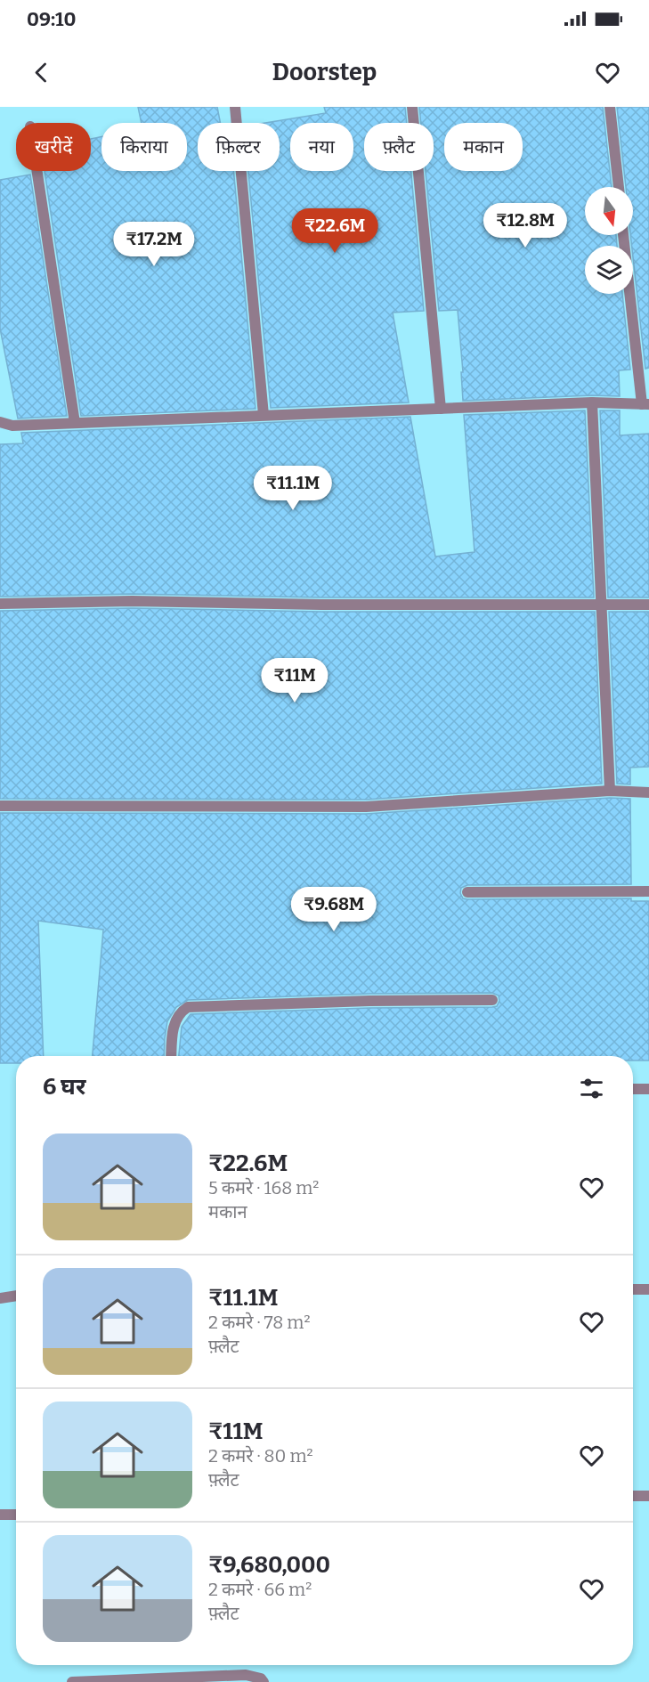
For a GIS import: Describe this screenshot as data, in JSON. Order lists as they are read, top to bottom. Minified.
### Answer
{"north":"bottom","page":{"status":"09:10","header":"Doorstep","chip":["खरीदें","किराया","फ़िल्टर","नया","फ़्लैट","मकान"],"price":["₹12.8M","₹22.6M","₹17.2M","₹11.1M","₹11M","₹9.68M"],"heading":"6 घर","list":[{"name":"₹22.6M","note":"5 कमरे · 168 m² · मकान"},{"name":"₹11.1M","note":"2 कमरे · 78 m² · फ़्लैट"},{"name":"₹11M","note":"2 कमरे · 80 m² · फ़्लैट"},{"name":"₹9,680,000","note":"2 कमरे · 66 m² · फ़्लैट"}]}}
